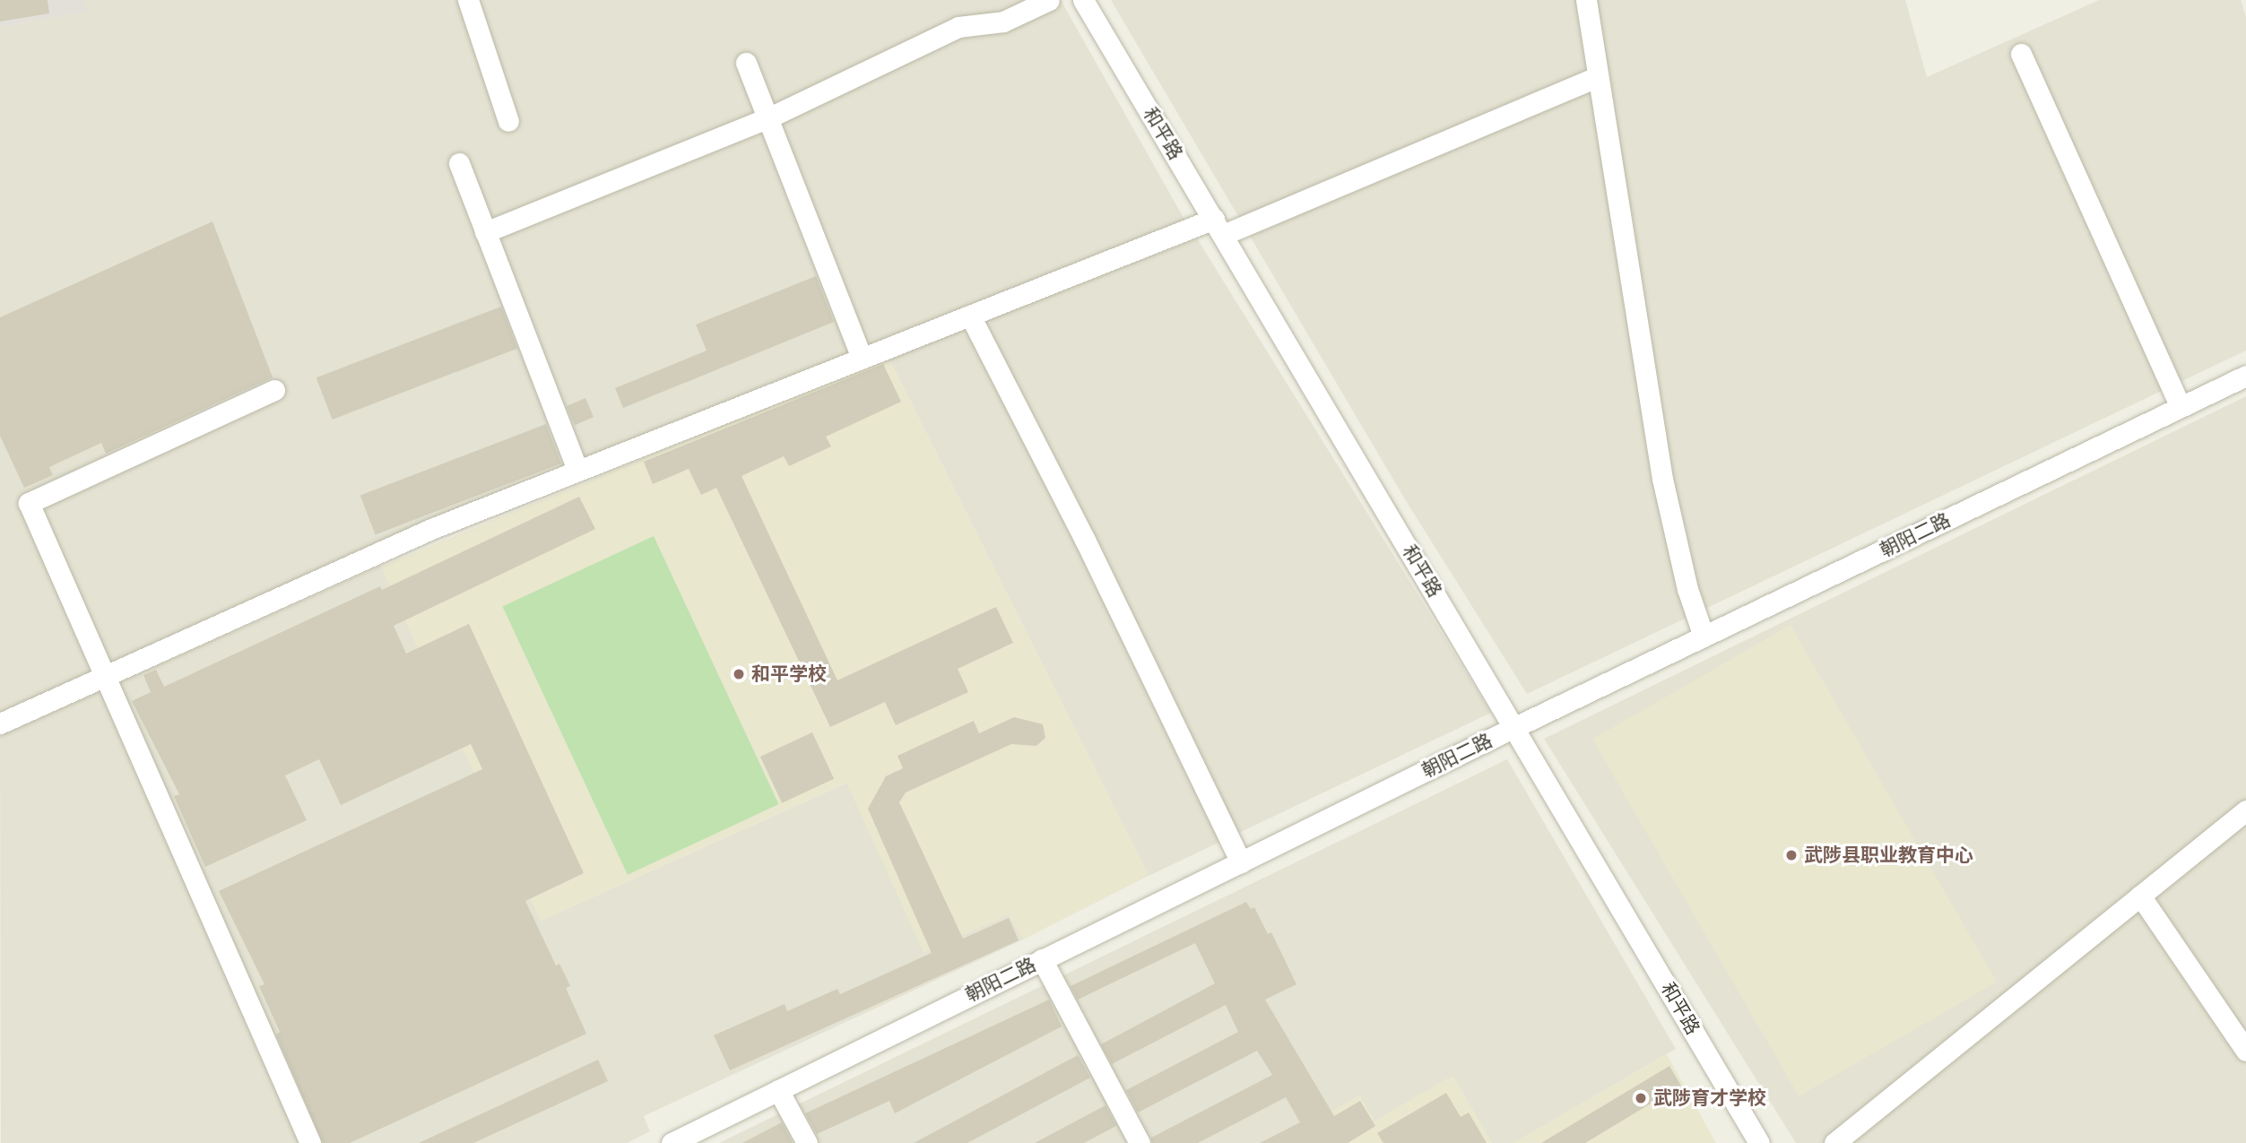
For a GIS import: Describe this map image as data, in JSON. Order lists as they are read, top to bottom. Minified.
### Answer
{"streets":{"street":["和平路","朝阳二路"]},"crossings":[["和平路","朝阳二路"]],"places":["和平学校","武陟县职业教育中心","武陟育才学校"]}
